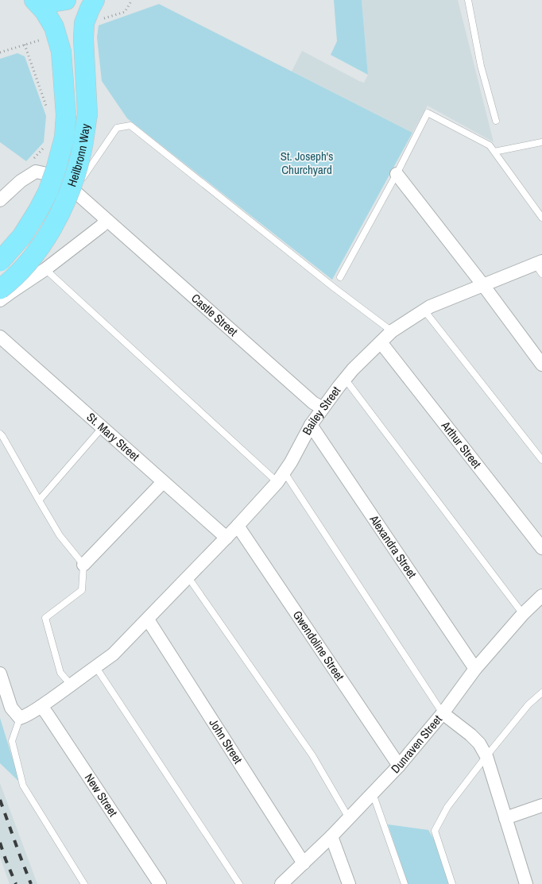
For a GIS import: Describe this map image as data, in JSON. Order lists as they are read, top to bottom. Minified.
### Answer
{"streets":{"main road":["Heilbronn Way"],"street":["Castle Street","Bailey Street","St. Mary Street","Arthur Street","Alexandra Street","Gwendoline Street","John Street","Dunraven Street","New Street"]},"crossings":[["Castle Street","Bailey Street"],["Bailey Street","St. Mary Street"],["Bailey Street","Arthur Street"],["Bailey Street","Alexandra Street"],["Bailey Street","Gwendoline Street"],["Bailey Street","John Street"],["Bailey Street","New Street"],["Alexandra Street","Dunraven Street"],["Gwendoline Street","Dunraven Street"],["John Street","Dunraven Street"]],"parks":["St. Joseph's Churchyard"]}
